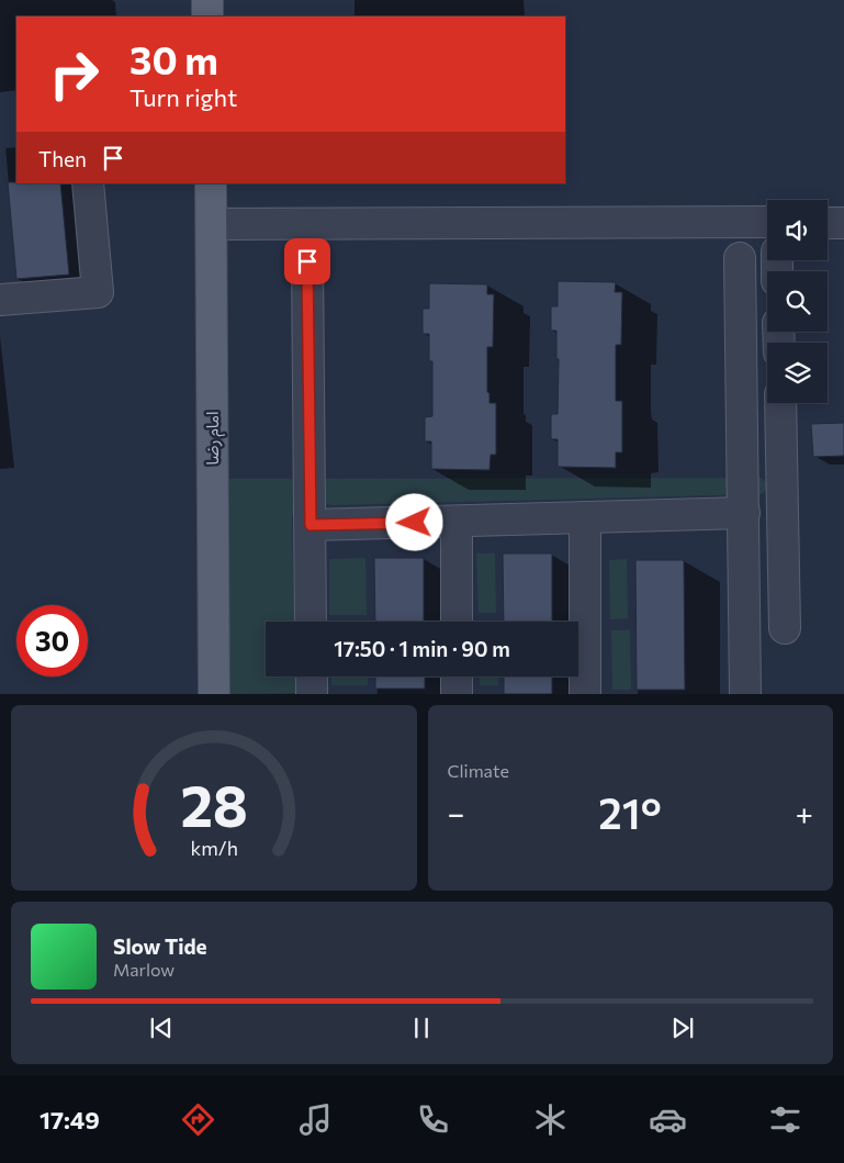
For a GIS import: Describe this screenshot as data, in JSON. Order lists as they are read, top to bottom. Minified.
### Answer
{"streets":{"main road":["امام رضا"]},"page":{"turn":["30 m","Turn right"],"then":"Then","limit":"30","trip":"17:50 · 1 min · 90 m","tile":"Climate","heat":["−","21°","+"],"song":["Slow Tide","Marlow"],"tabs":"17:49","gauge":["28","km/h"]}}
